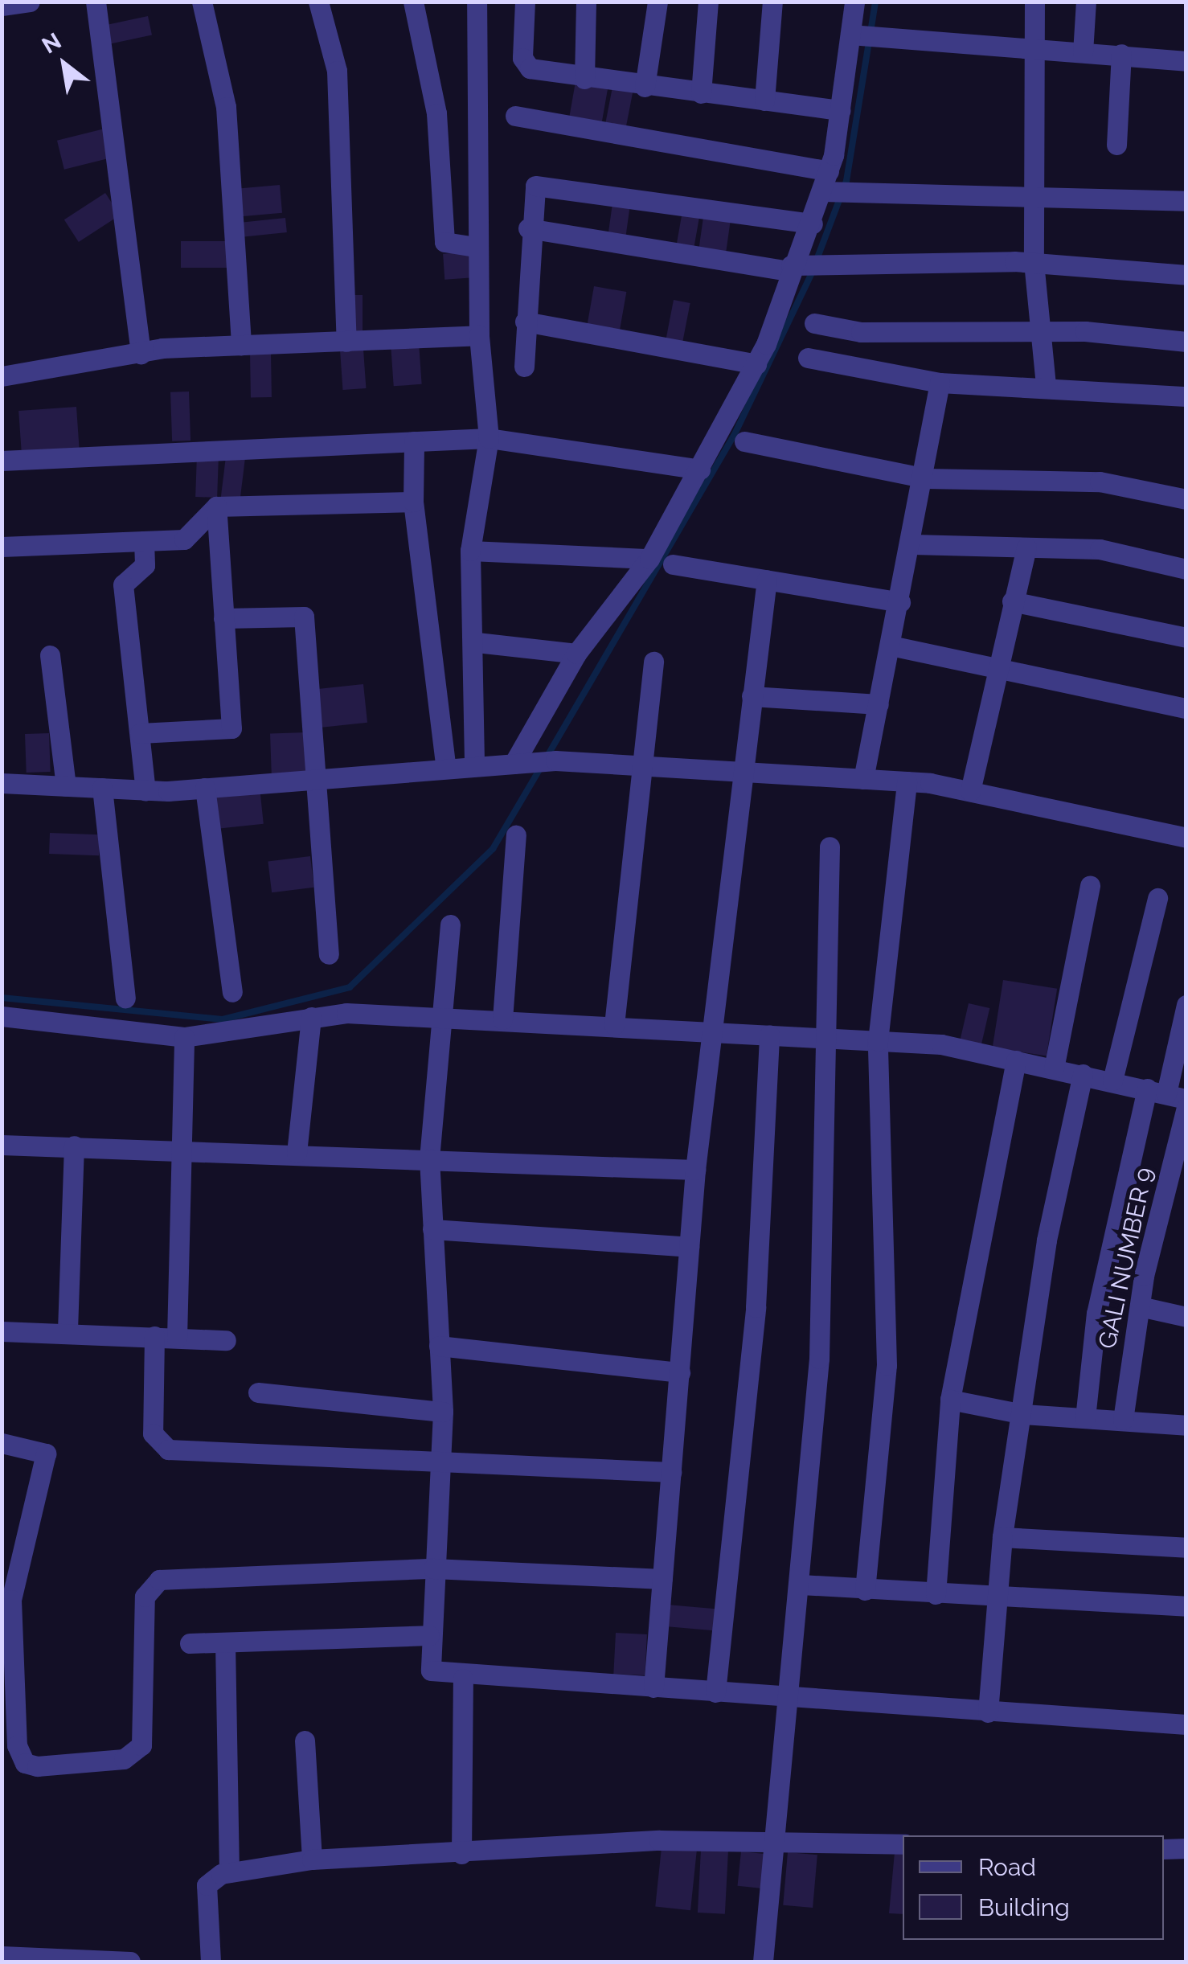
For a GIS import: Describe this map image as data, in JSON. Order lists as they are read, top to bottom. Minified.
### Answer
{"streets":{"street":["GALI NUMBER 9"]},"legend":["Road","Building"],"north":"top left"}
